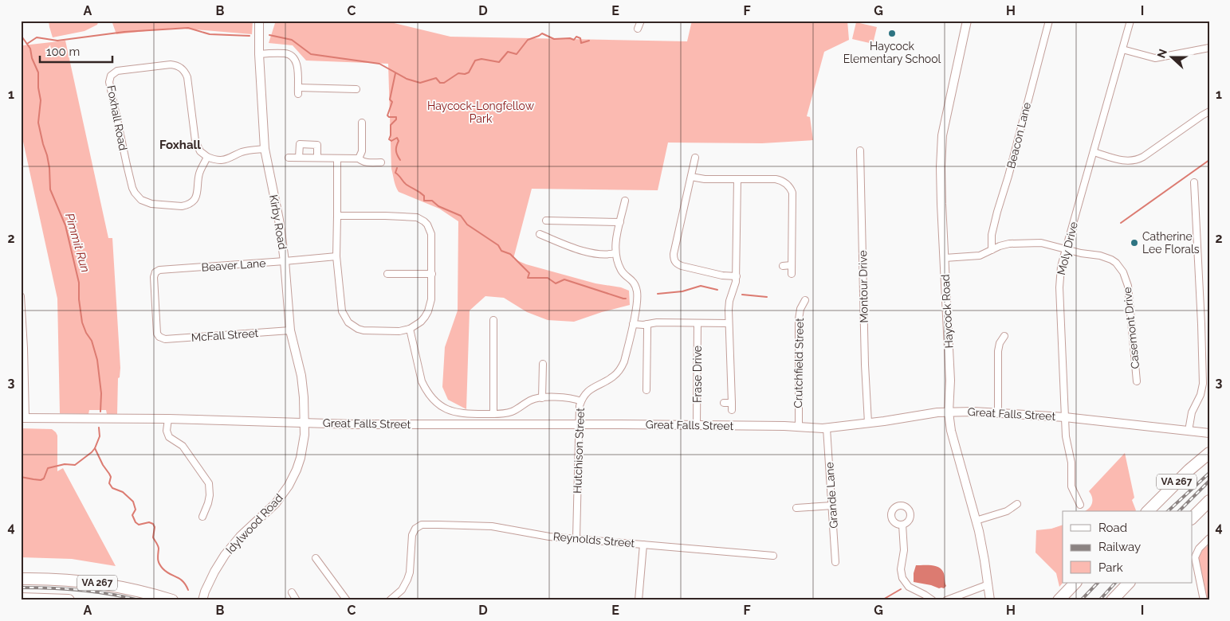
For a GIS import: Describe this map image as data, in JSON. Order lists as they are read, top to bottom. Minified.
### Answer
{"streets":{"highway":["VA 267"],"main road":["Kirby Road","Haycock Road","Great Falls Street","Idylwood Road"],"street":["Foxhall Road","Beacon Lane","Moly Drive","Beaver Lane","Montour Drive","Casemont Drive","McFall Street","Crutchfield Street","Frase Drive","Hutchison Street","Grande Lane","Reynolds Street"]},"crossings":[["Beacon Lane","Casemont Drive"],["Kirby Road","Beaver Lane"],["Kirby Road","McFall Street"],["Kirby Road","Great Falls Street"],["Kirby Road","Idylwood Road"],["Moly Drive","Casemont Drive"],["Moly Drive","Great Falls Street"],["Beaver Lane","McFall Street"],["Montour Drive","Great Falls Street"],["Haycock Road","Casemont Drive"],["Haycock Road","Great Falls Street"],["Crutchfield Street","Great Falls Street"],["Frase Drive","Great Falls Street"],["Great Falls Street","Hutchison Street"],["Great Falls Street","Grande Lane"],["Great Falls Street","Idylwood Road"],["Hutchison Street","Reynolds Street"]],"districts":["Foxhall"],"water":["Pimmit Run"],"parks":["Haycock-Longfellow Park"],"places":["Haycock Elementary School","Catherine Lee Florals"],"legend":["Road","Railway","Park"],"scale_bar":"100 m","north":"left","grid":{"columns":["A","B","C","D","E","F","G","H","I"],"rows":["1","2","3","4"]}}
